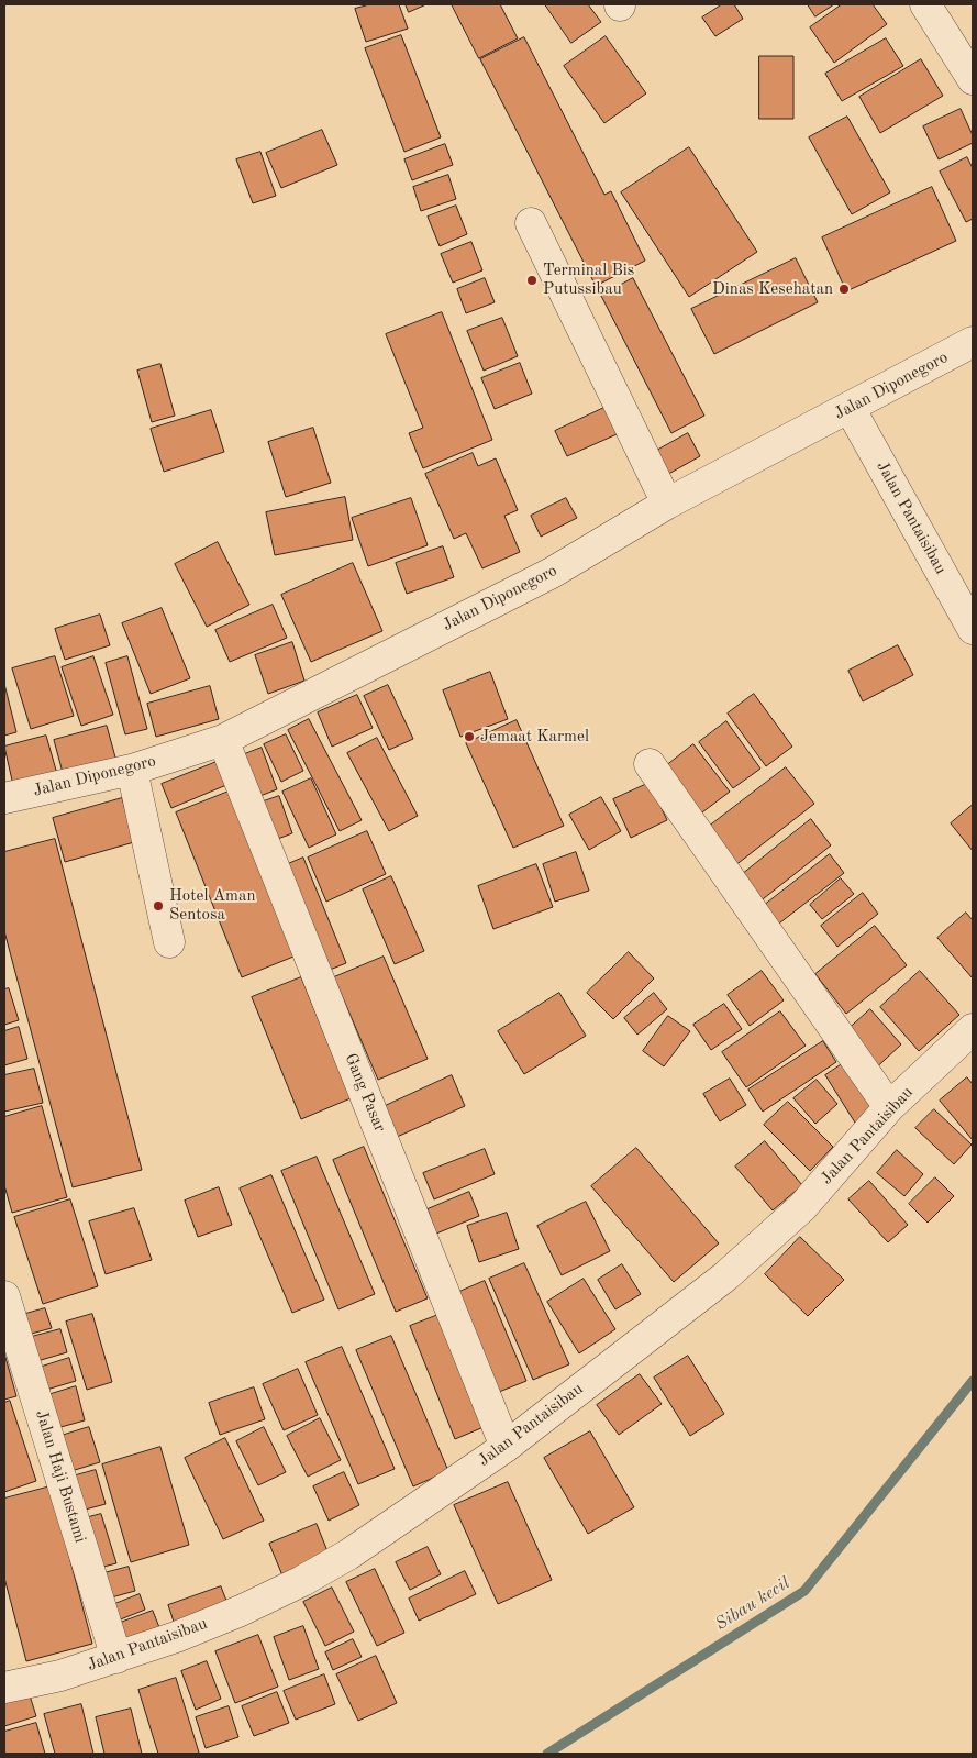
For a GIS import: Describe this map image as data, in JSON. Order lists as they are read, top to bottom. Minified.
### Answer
{"streets":{"street":["Jalan Diponegoro","Jalan Pantaisibau","Gang Pasar","Jalan Haji Bustami"]},"crossings":[["Jalan Diponegoro","Jalan Pantaisibau"],["Jalan Diponegoro","Gang Pasar"],["Jalan Pantaisibau","Gang Pasar"],["Jalan Pantaisibau","Jalan Haji Bustami"]],"water":["Sibau kecil"],"places":["Terminal Bis Putussibau","Dinas Kesehatan","Jemaat Karmel","Hotel Aman Sentosa"]}
